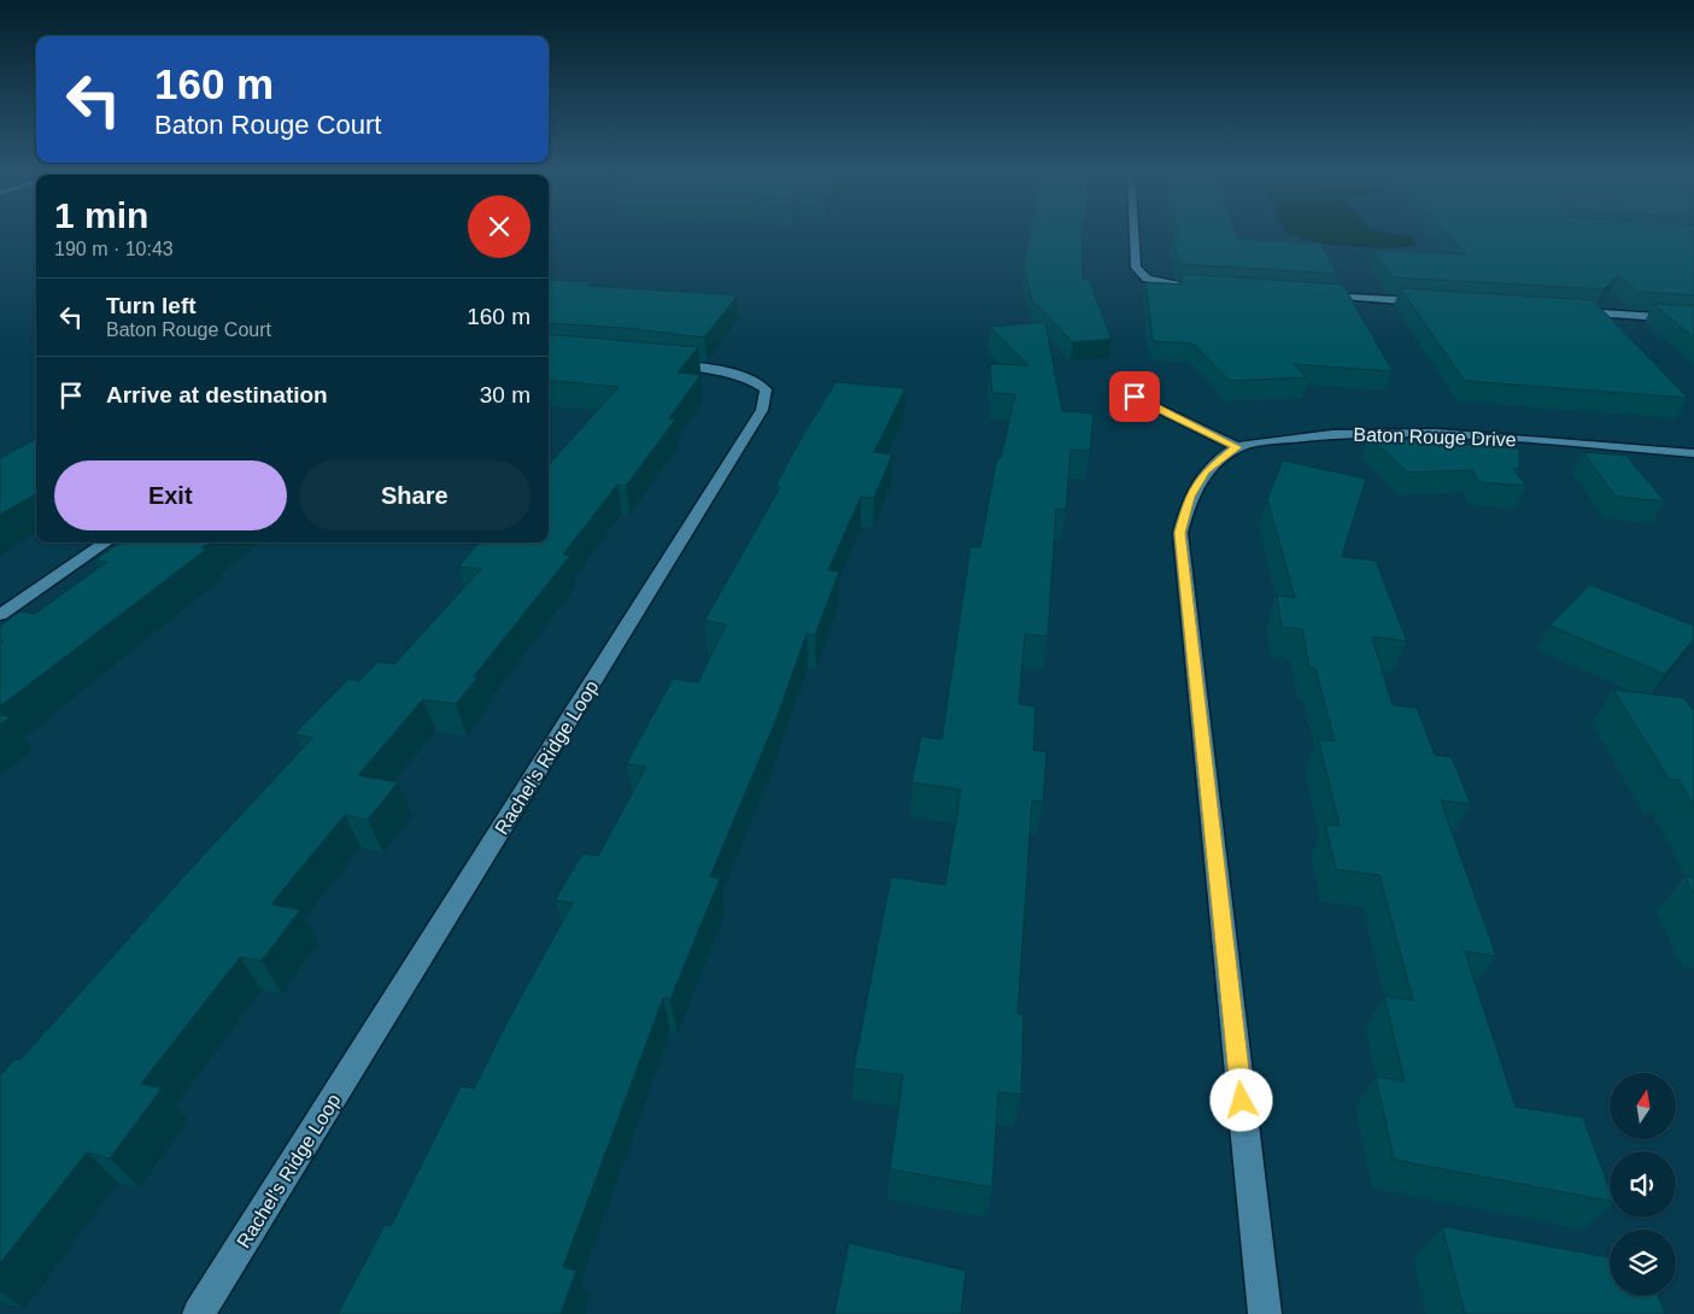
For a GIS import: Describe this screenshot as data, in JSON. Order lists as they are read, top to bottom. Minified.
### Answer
{"streets":{"street":["Baton Rouge Drive","Rachel's Ridge Loop"]},"north":"top","page":{"turn":["160 m","Baton Rouge Court"],"heading":["1 min","190 m · 10:43"],"list":[{"name":"Turn left","note":"Baton Rouge Court","value":"160 m"},{"name":"Arrive at destination","value":"30 m"}],"buttons":["Exit","Share"]}}
